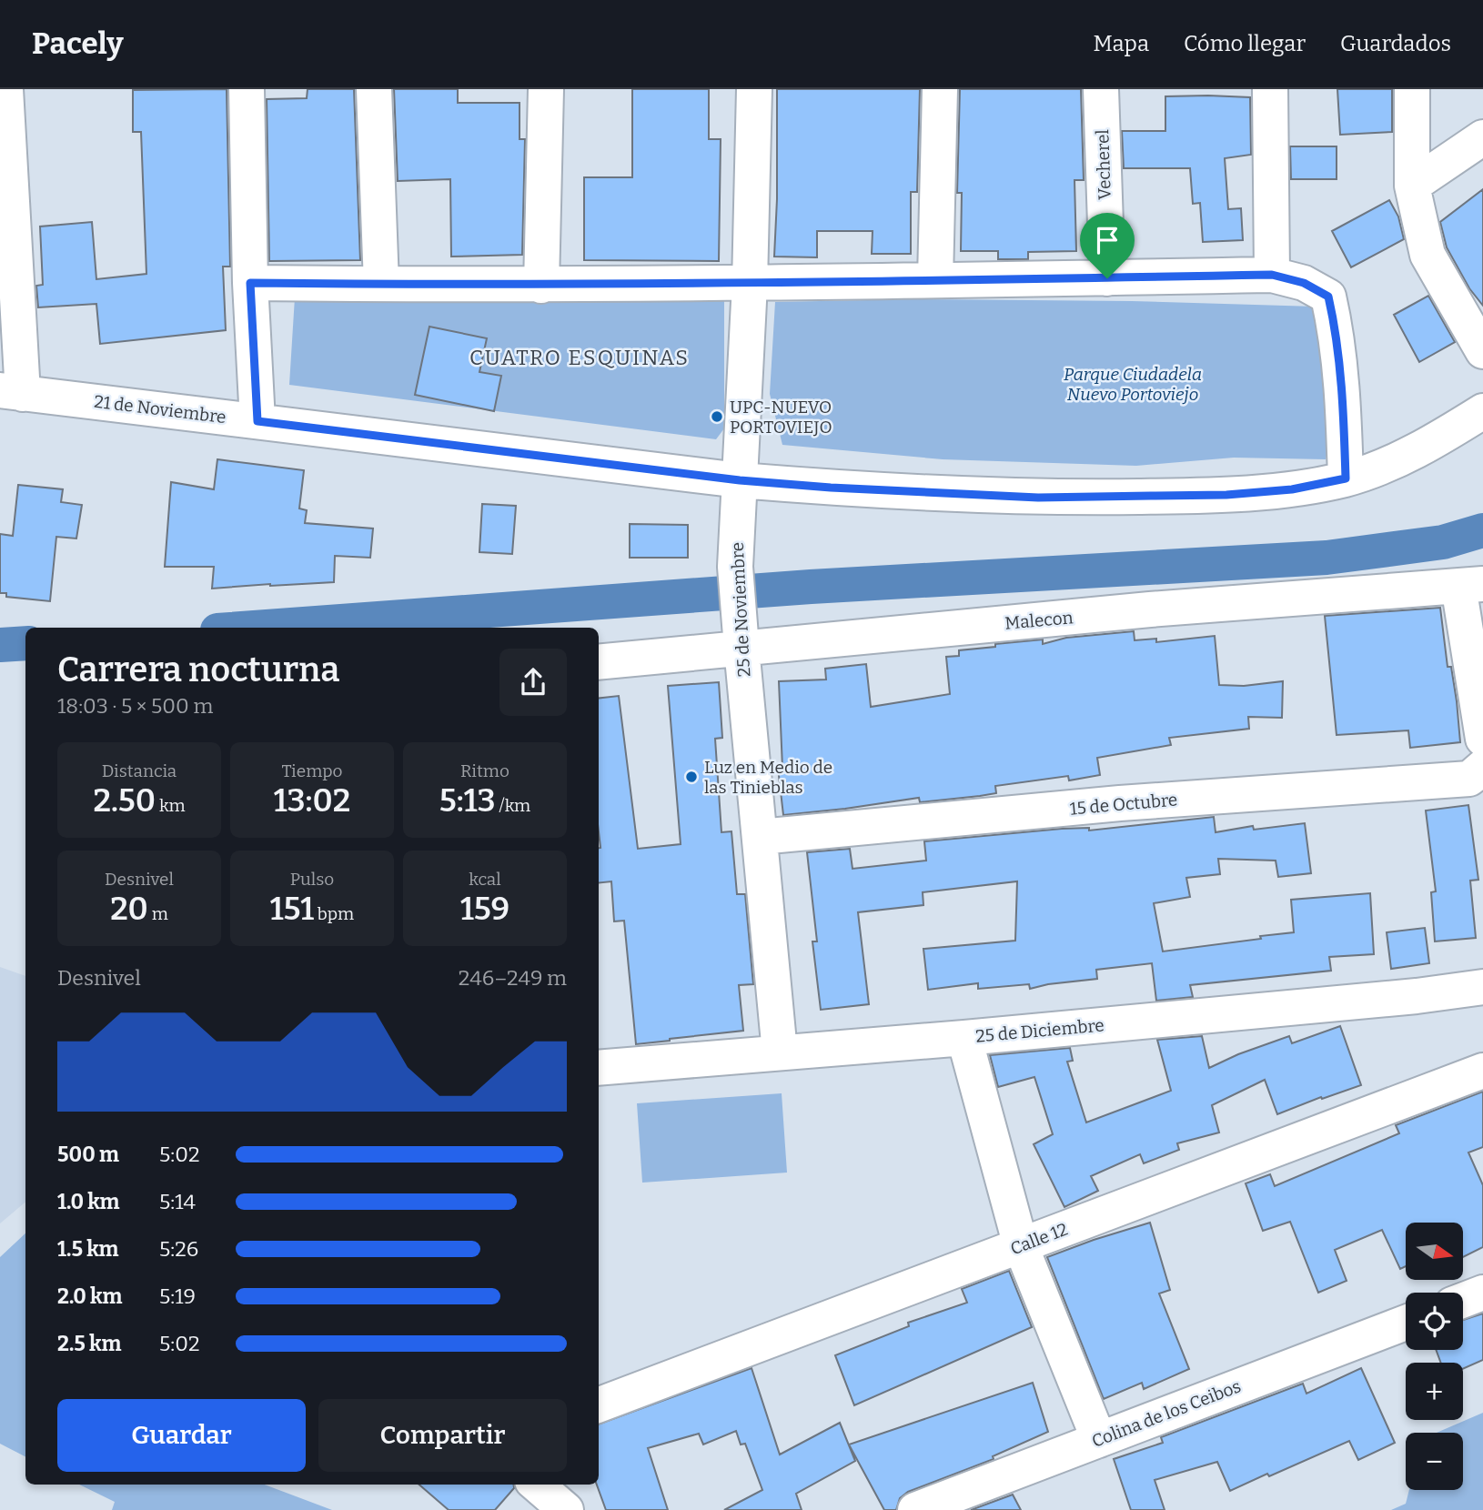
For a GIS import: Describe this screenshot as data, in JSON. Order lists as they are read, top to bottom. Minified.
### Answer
{"streets":{"street":["Vecherel","21 de Noviembre","25 de Noviembre","Malecon","15 de Octubre","25 de Diciembre","Calle 12","Colina de los Ceibos"]},"crossings":[["21 de Noviembre","25 de Noviembre"],["25 de Noviembre","Malecon"],["25 de Noviembre","15 de Octubre"],["25 de Noviembre","25 de Diciembre"]],"districts":["CUATRO ESQUINAS"],"parks":["Parque Ciudadela Nuevo Portoviejo"],"places":["UPC-NUEVO PORTOVIEJO","Luz en Medio de las Tinieblas"],"north":"right","page":{"header":"Pacely","nav":["Mapa","Cómo llegar","Guardados"],"heading":["Carrera nocturna","18:03 · 5 × 500 m"],"stats":[["Distancia","2.50 km"],["Tiempo","13:02"],["Ritmo","5:13 /km"],["Desnivel","20 m"],["Pulso","151 bpm"],["kcal","159"]],"chart":["Desnivel","246–249 m"],"list":[{"name":"500 m","note":"5:02"},{"name":"1.0 km","note":"5:14"},{"name":"1.5 km","note":"5:26"},{"name":"2.0 km","note":"5:19"},{"name":"2.5 km","note":"5:02"}],"map_buttons":["+","−"],"buttons":["Guardar","Compartir"]}}
